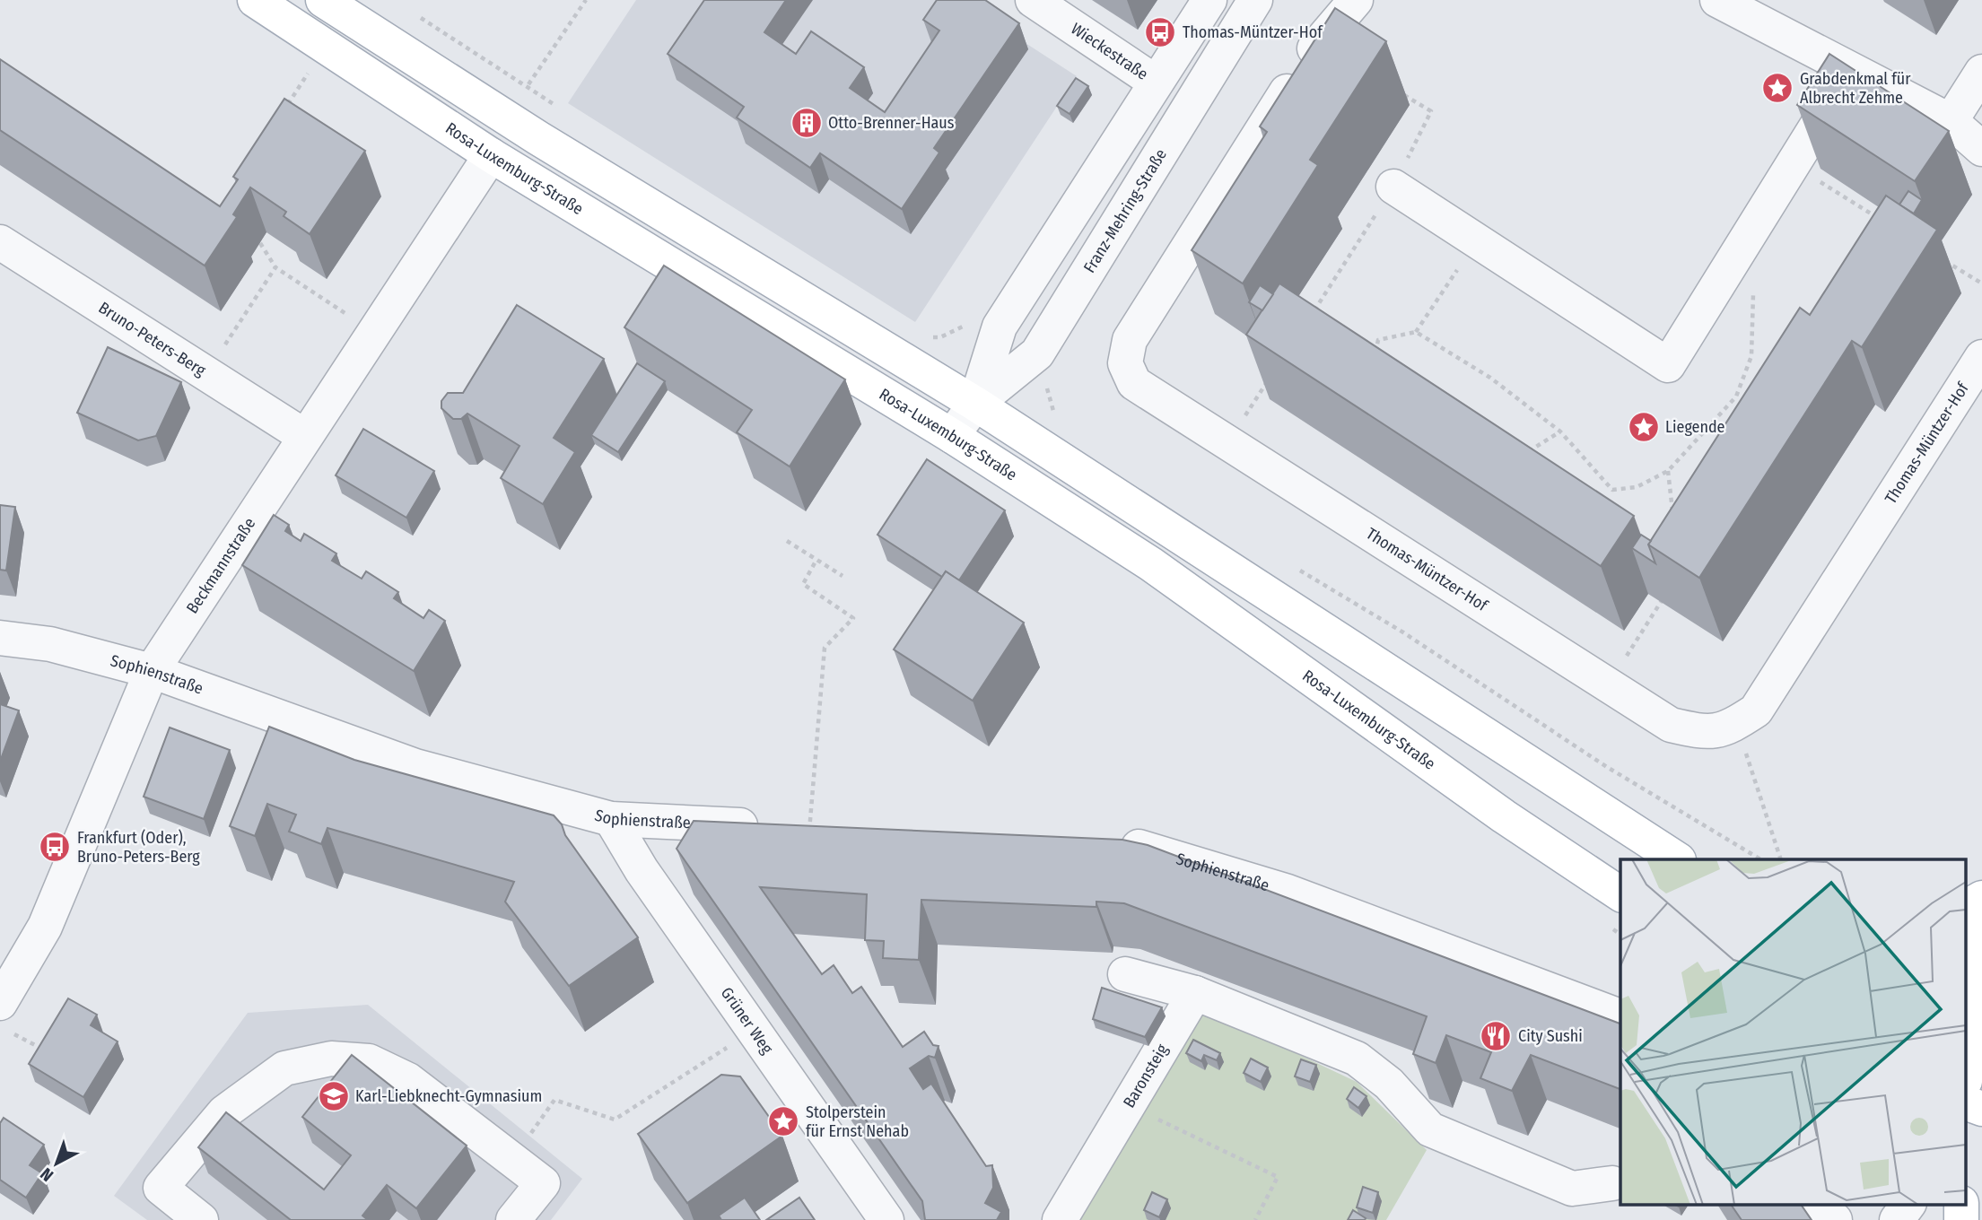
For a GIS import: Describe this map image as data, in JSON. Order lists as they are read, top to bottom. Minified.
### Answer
{"streets":{"main road":["Rosa-Luxemburg-Straße"],"street":["Wieckestraße","Franz-Mehring-Straße","Bruno-Peters-Berg","Thomas-Müntzer-Hof","Beckmannstraße","Sophienstraße","Grüner Weg","Baronsteig"]},"crossings":[["Wieckestraße","Franz-Mehring-Straße"],["Rosa-Luxemburg-Straße","Franz-Mehring-Straße"],["Rosa-Luxemburg-Straße","Beckmannstraße"],["Bruno-Peters-Berg","Beckmannstraße"],["Beckmannstraße","Sophienstraße"],["Sophienstraße","Grüner Weg"]],"places":{"bus stop":["Thomas-Müntzer-Hof","Frankfurt (Oder), Bruno-Peters-Berg"],"place":["Grabdenkmal für Albrecht Zehme","Liegende","Stolperstein für Ernst Nehab"],"building":["Otto-Brenner-Haus"],"restaurant":["City Sushi"],"school or university":["Karl-Liebknecht-Gymnasium"]},"north":"bottom left"}
